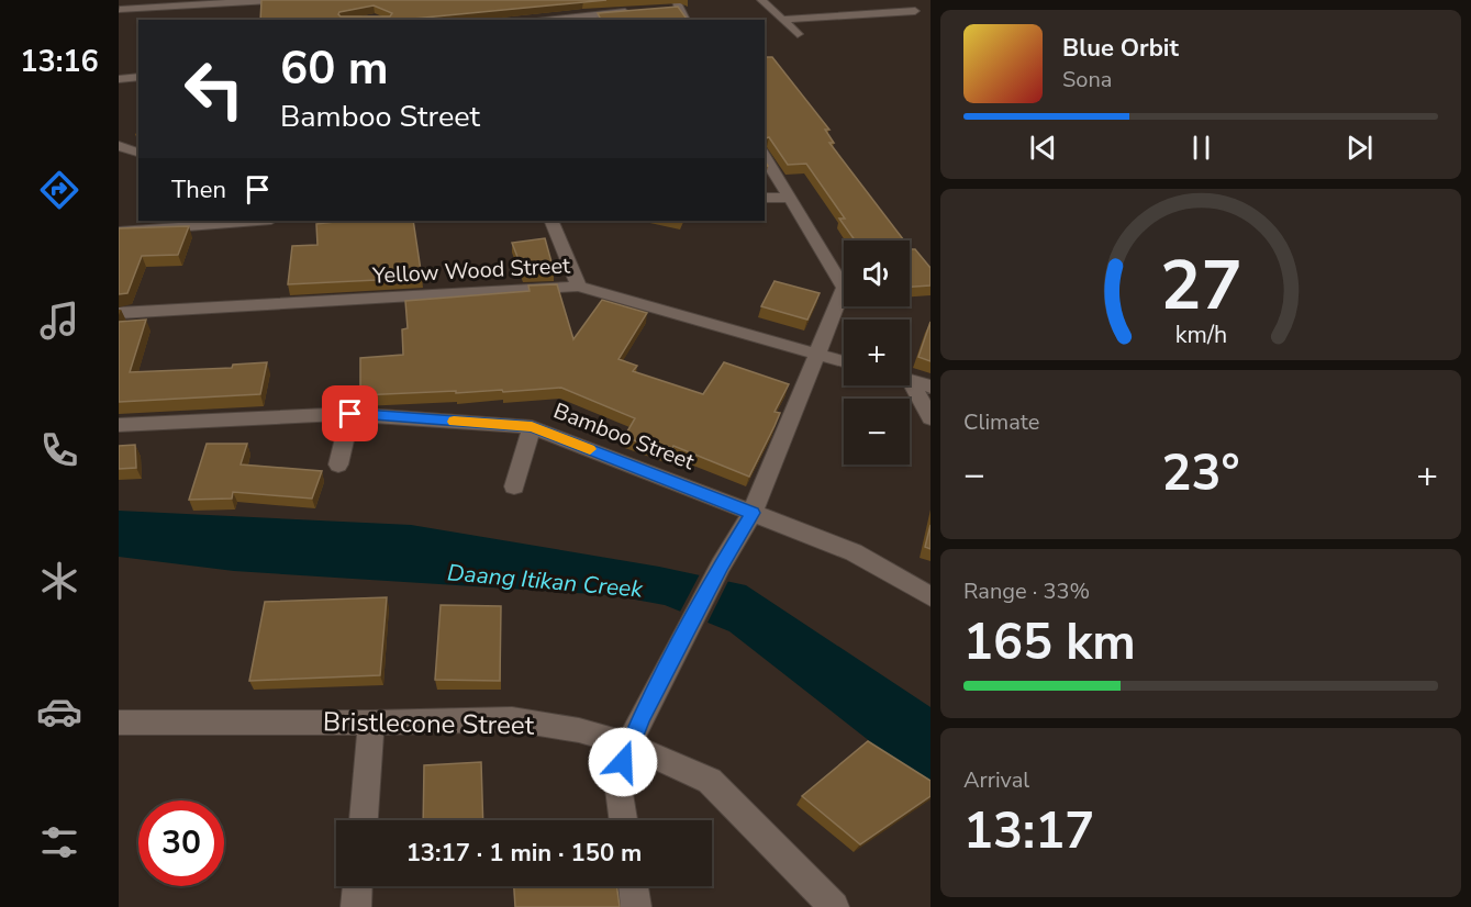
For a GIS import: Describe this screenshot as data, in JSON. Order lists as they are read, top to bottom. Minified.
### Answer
{"streets":{"street":["Yellow Wood Street","Bamboo Street","Bristlecone Street"]},"water":["Daang Itikan Creek"],"page":{"tabs":"13:16","turn":["60 m","Bamboo Street"],"song":["Blue Orbit","Sona"],"then":"Then","map_buttons":["+","−"],"tile":["Climate",["Range · 33%","165 km"],["Arrival","13:17"]],"heat":["−","23°","+"],"limit":"30","trip":"13:17 · 1 min · 150 m","gauge":["27","km/h"]}}
